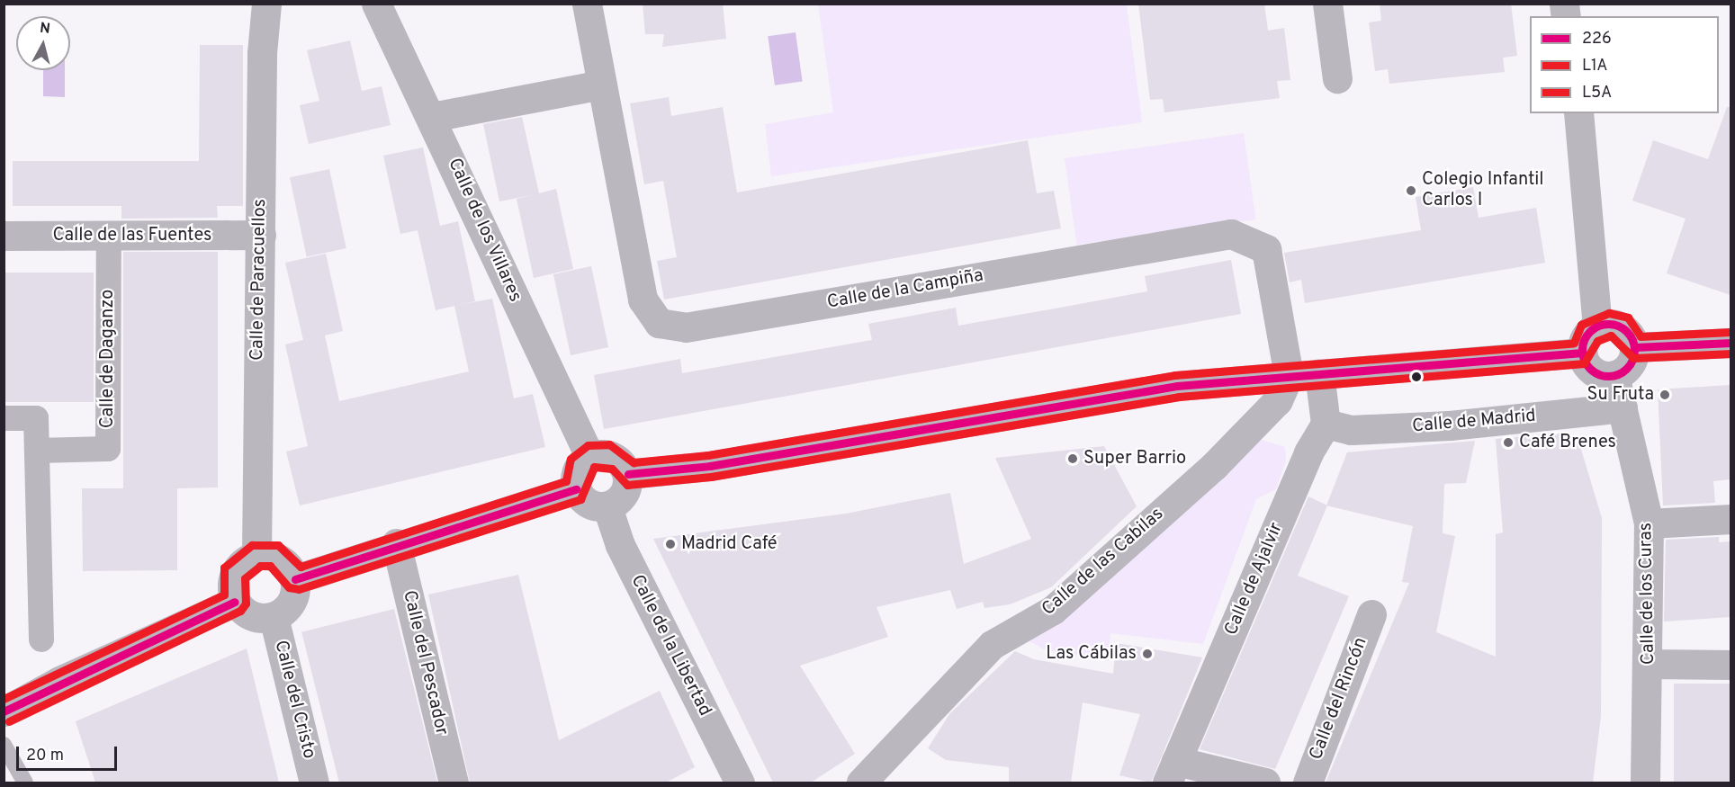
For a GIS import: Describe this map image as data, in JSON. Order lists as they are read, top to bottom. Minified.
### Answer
{"streets":{"street":["Calle de los Villares","Calle de las Fuentes","Calle de Paracuellos","Calle de la Campiña","Calle de Daganzo","Calle de Madrid","Calle de las Cabilas","Calle de Ajalvir","Calle de los Curas","Calle de la Libertad","Calle del Pescador","Calle del Rincón","Calle del Cristo"]},"crossings":[["Calle de los Villares","Calle de la Libertad"],["Calle de las Fuentes","Calle de Paracuellos"],["Calle de las Fuentes","Calle de Daganzo"],["Calle de Paracuellos","Calle del Cristo"],["Calle de la Campiña","Calle de las Cabilas"],["Calle de Madrid","Calle de Ajalvir"],["Calle de Madrid","Calle de los Curas"]],"places":["Colegio Infantil Carlos I","Su Fruta","Café Brenes","Super Barrio","Madrid Café","Las Cábilas"],"lines":["transit line L5A","transit line 226","transit line L1A"],"legend":["226","L1A","L5A"],"scale_bar":"20 m","north":"top"}
